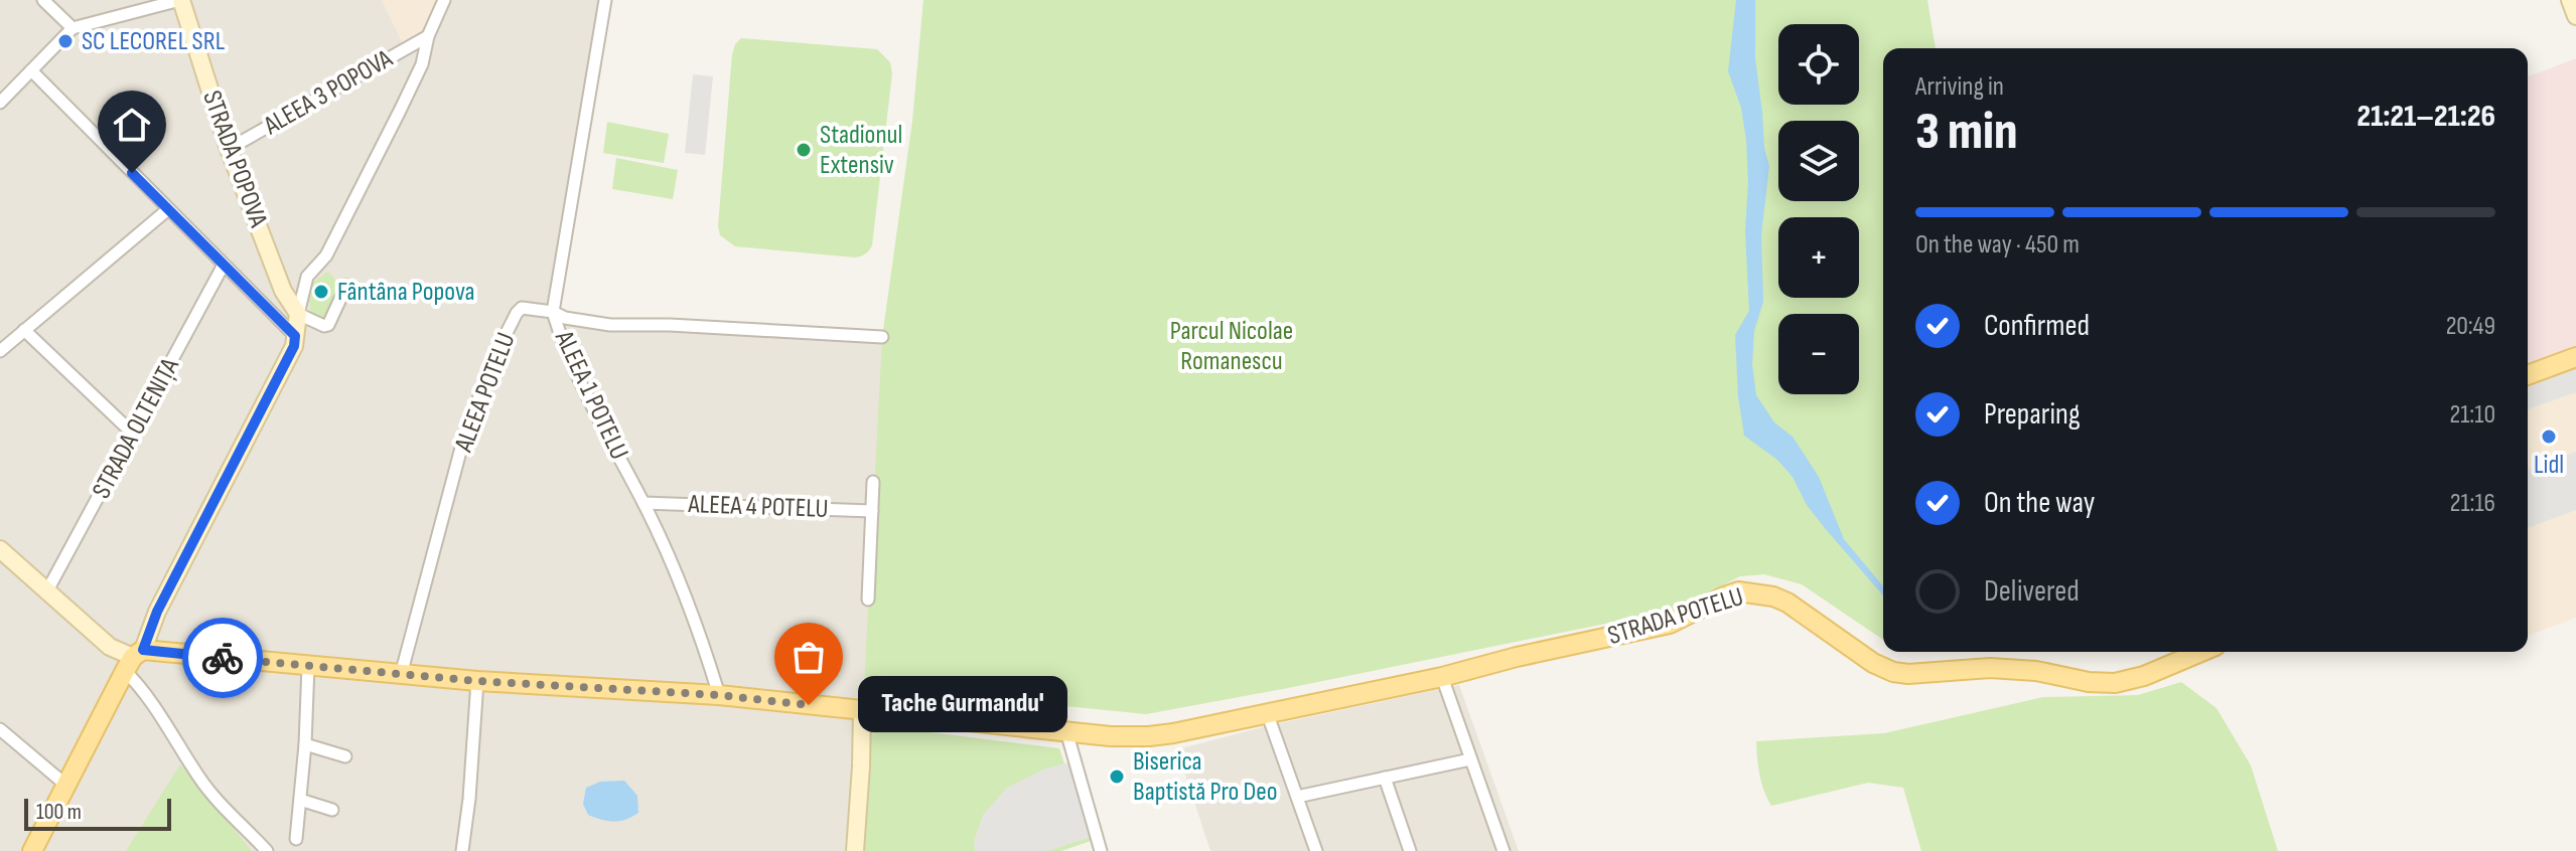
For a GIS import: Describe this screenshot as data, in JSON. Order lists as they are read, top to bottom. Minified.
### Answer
{"streets":{"main road":["STRADA POTELU"],"street":["ALEEA 3 POPOVA","STRADA POPOVA","ALEEA POTELU","ALEEA 1 POTELU","STRADA OLTENIȚA","ALEEA 4 POTELU"]},"crossings":[["ALEEA 3 POPOVA","STRADA POPOVA"],["ALEEA POTELU","ALEEA 1 POTELU"],["ALEEA POTELU","STRADA POTELU"],["ALEEA 1 POTELU","ALEEA 4 POTELU"],["ALEEA 1 POTELU","STRADA POTELU"],["STRADA OLTENIȚA","STRADA POTELU"]],"parks":["Parcul Nicolae Romanescu"],"places":["SC LECOREL SRL","Stadionul Extensiv","Fântâna Popova","Lidl","Tache Gurmandu'","Biserica Baptistă Pro Deo"],"scale_bar":"100 m","page":{"map_buttons":["+","−"],"heading":["3 min","Arriving in","21:21–21:26"],"bar":"On the way · 450 m","list":[["Confirmed","20:49"],["Preparing","21:10"],["On the way","21:16"],"Delivered"],"bubble":"Tache Gurmandu'","scale":"100 m"}}
